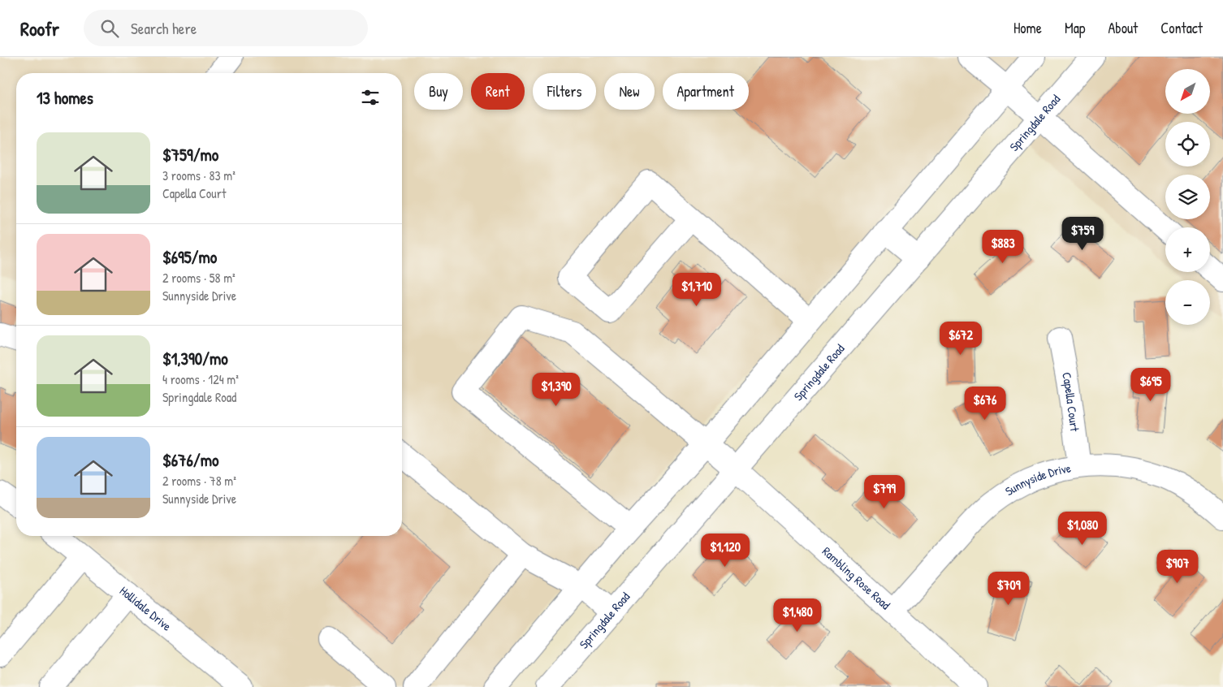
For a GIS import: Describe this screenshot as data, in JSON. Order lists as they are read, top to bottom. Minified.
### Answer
{"streets":{"street":["Springdale Road","Capella Court","Sunnyside Drive","Rambling Rose Road","Hollidale Drive"]},"crossings":[["Springdale Road","Rambling Rose Road"],["Capella Court","Sunnyside Drive"],["Sunnyside Drive","Rambling Rose Road"]],"north":"bottom left","page":{"header":"Roofr","search":"Search here","nav":["Home","Map","About","Contact"],"map_buttons":["+","−"],"chip":["Buy","Rent","Filters","New","Apartment"],"heading":"13 homes","list":[{"name":"$759/mo","note":"3 rooms · 83 m² · Capella Court"},{"name":"$695/mo","note":"2 rooms · 58 m² · Sunnyside Drive"},{"name":"$1,390/mo","note":"4 rooms · 124 m² · Springdale Road"},{"name":"$676/mo","note":"2 rooms · 78 m² · Sunnyside Drive"}],"price":["$759","$883","$1,710","$672","$695","$1,390","$676","$799","$1,080","$1,120","$907","$709","$1,480"]}}
